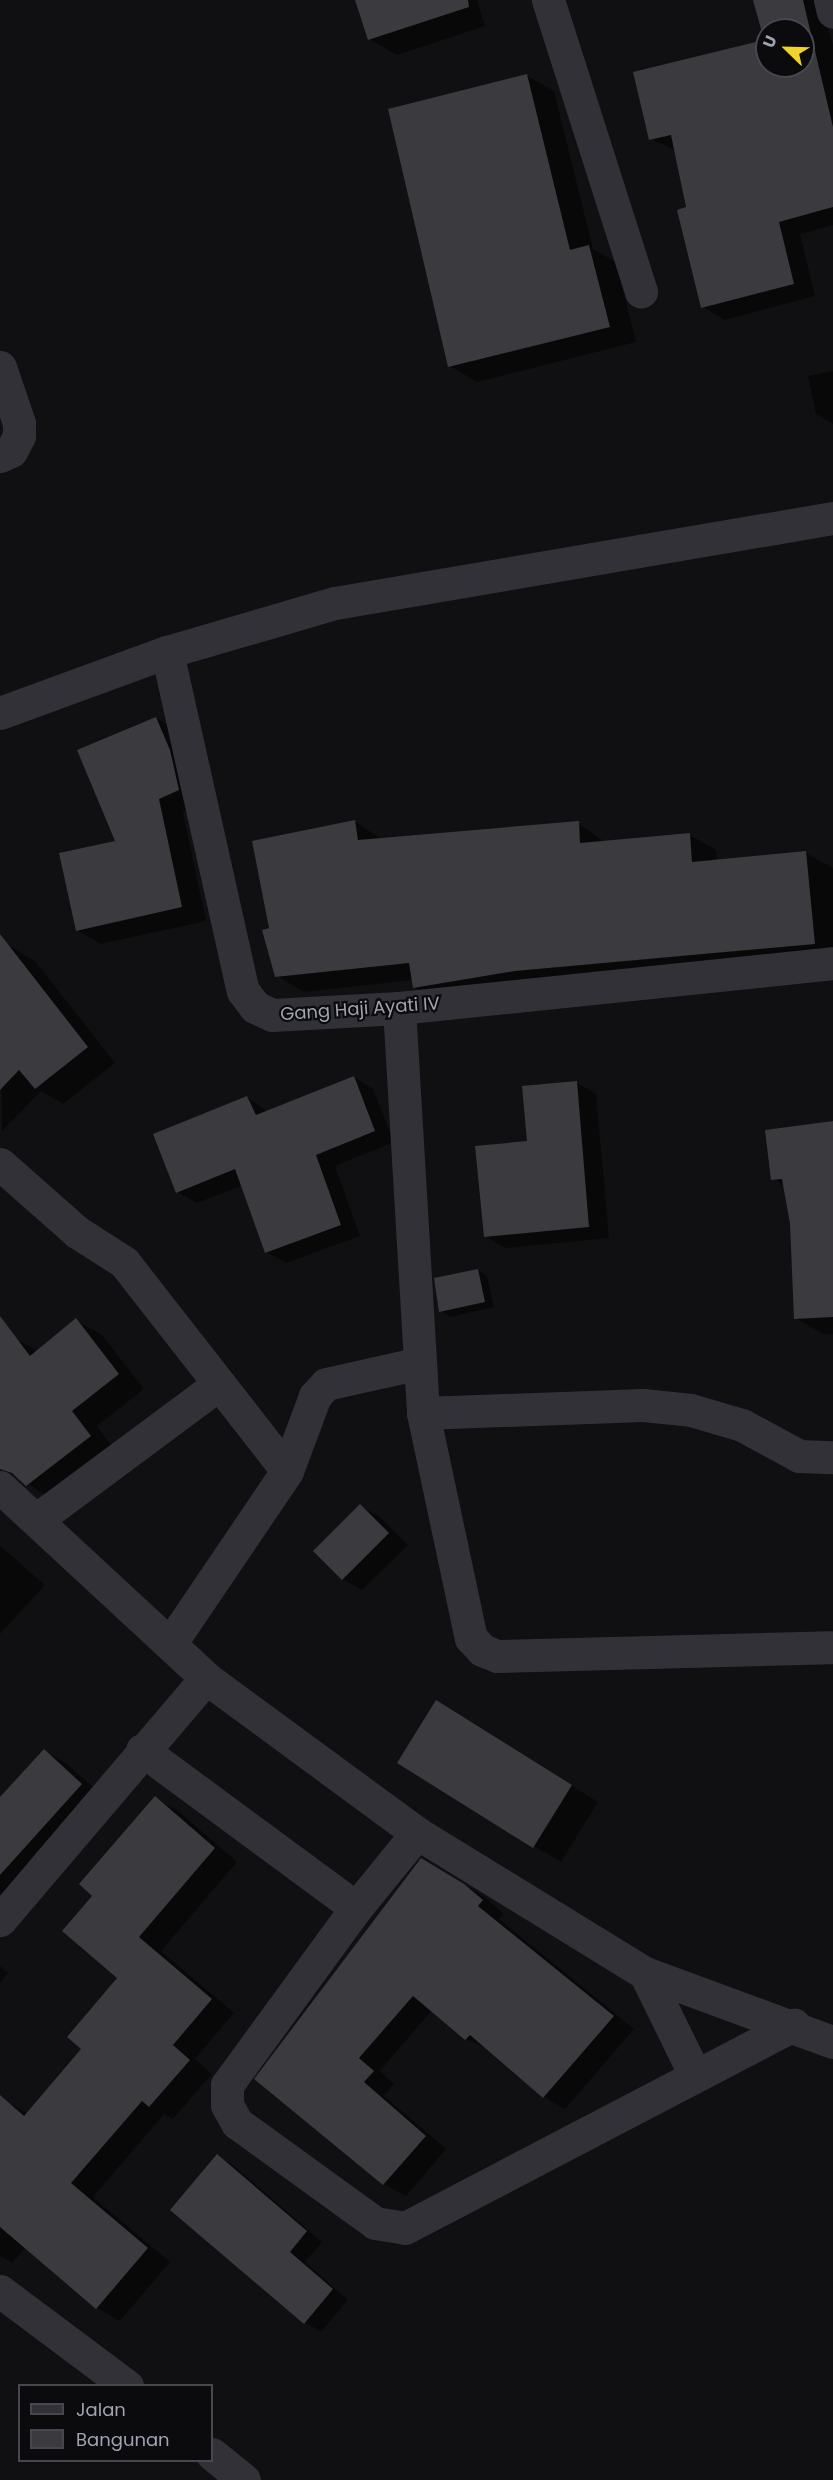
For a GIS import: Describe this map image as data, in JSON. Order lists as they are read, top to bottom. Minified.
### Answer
{"streets":{"street":["Gang Haji Ayati IV"]},"legend":["Jalan","Bangunan"],"north":"top left"}
